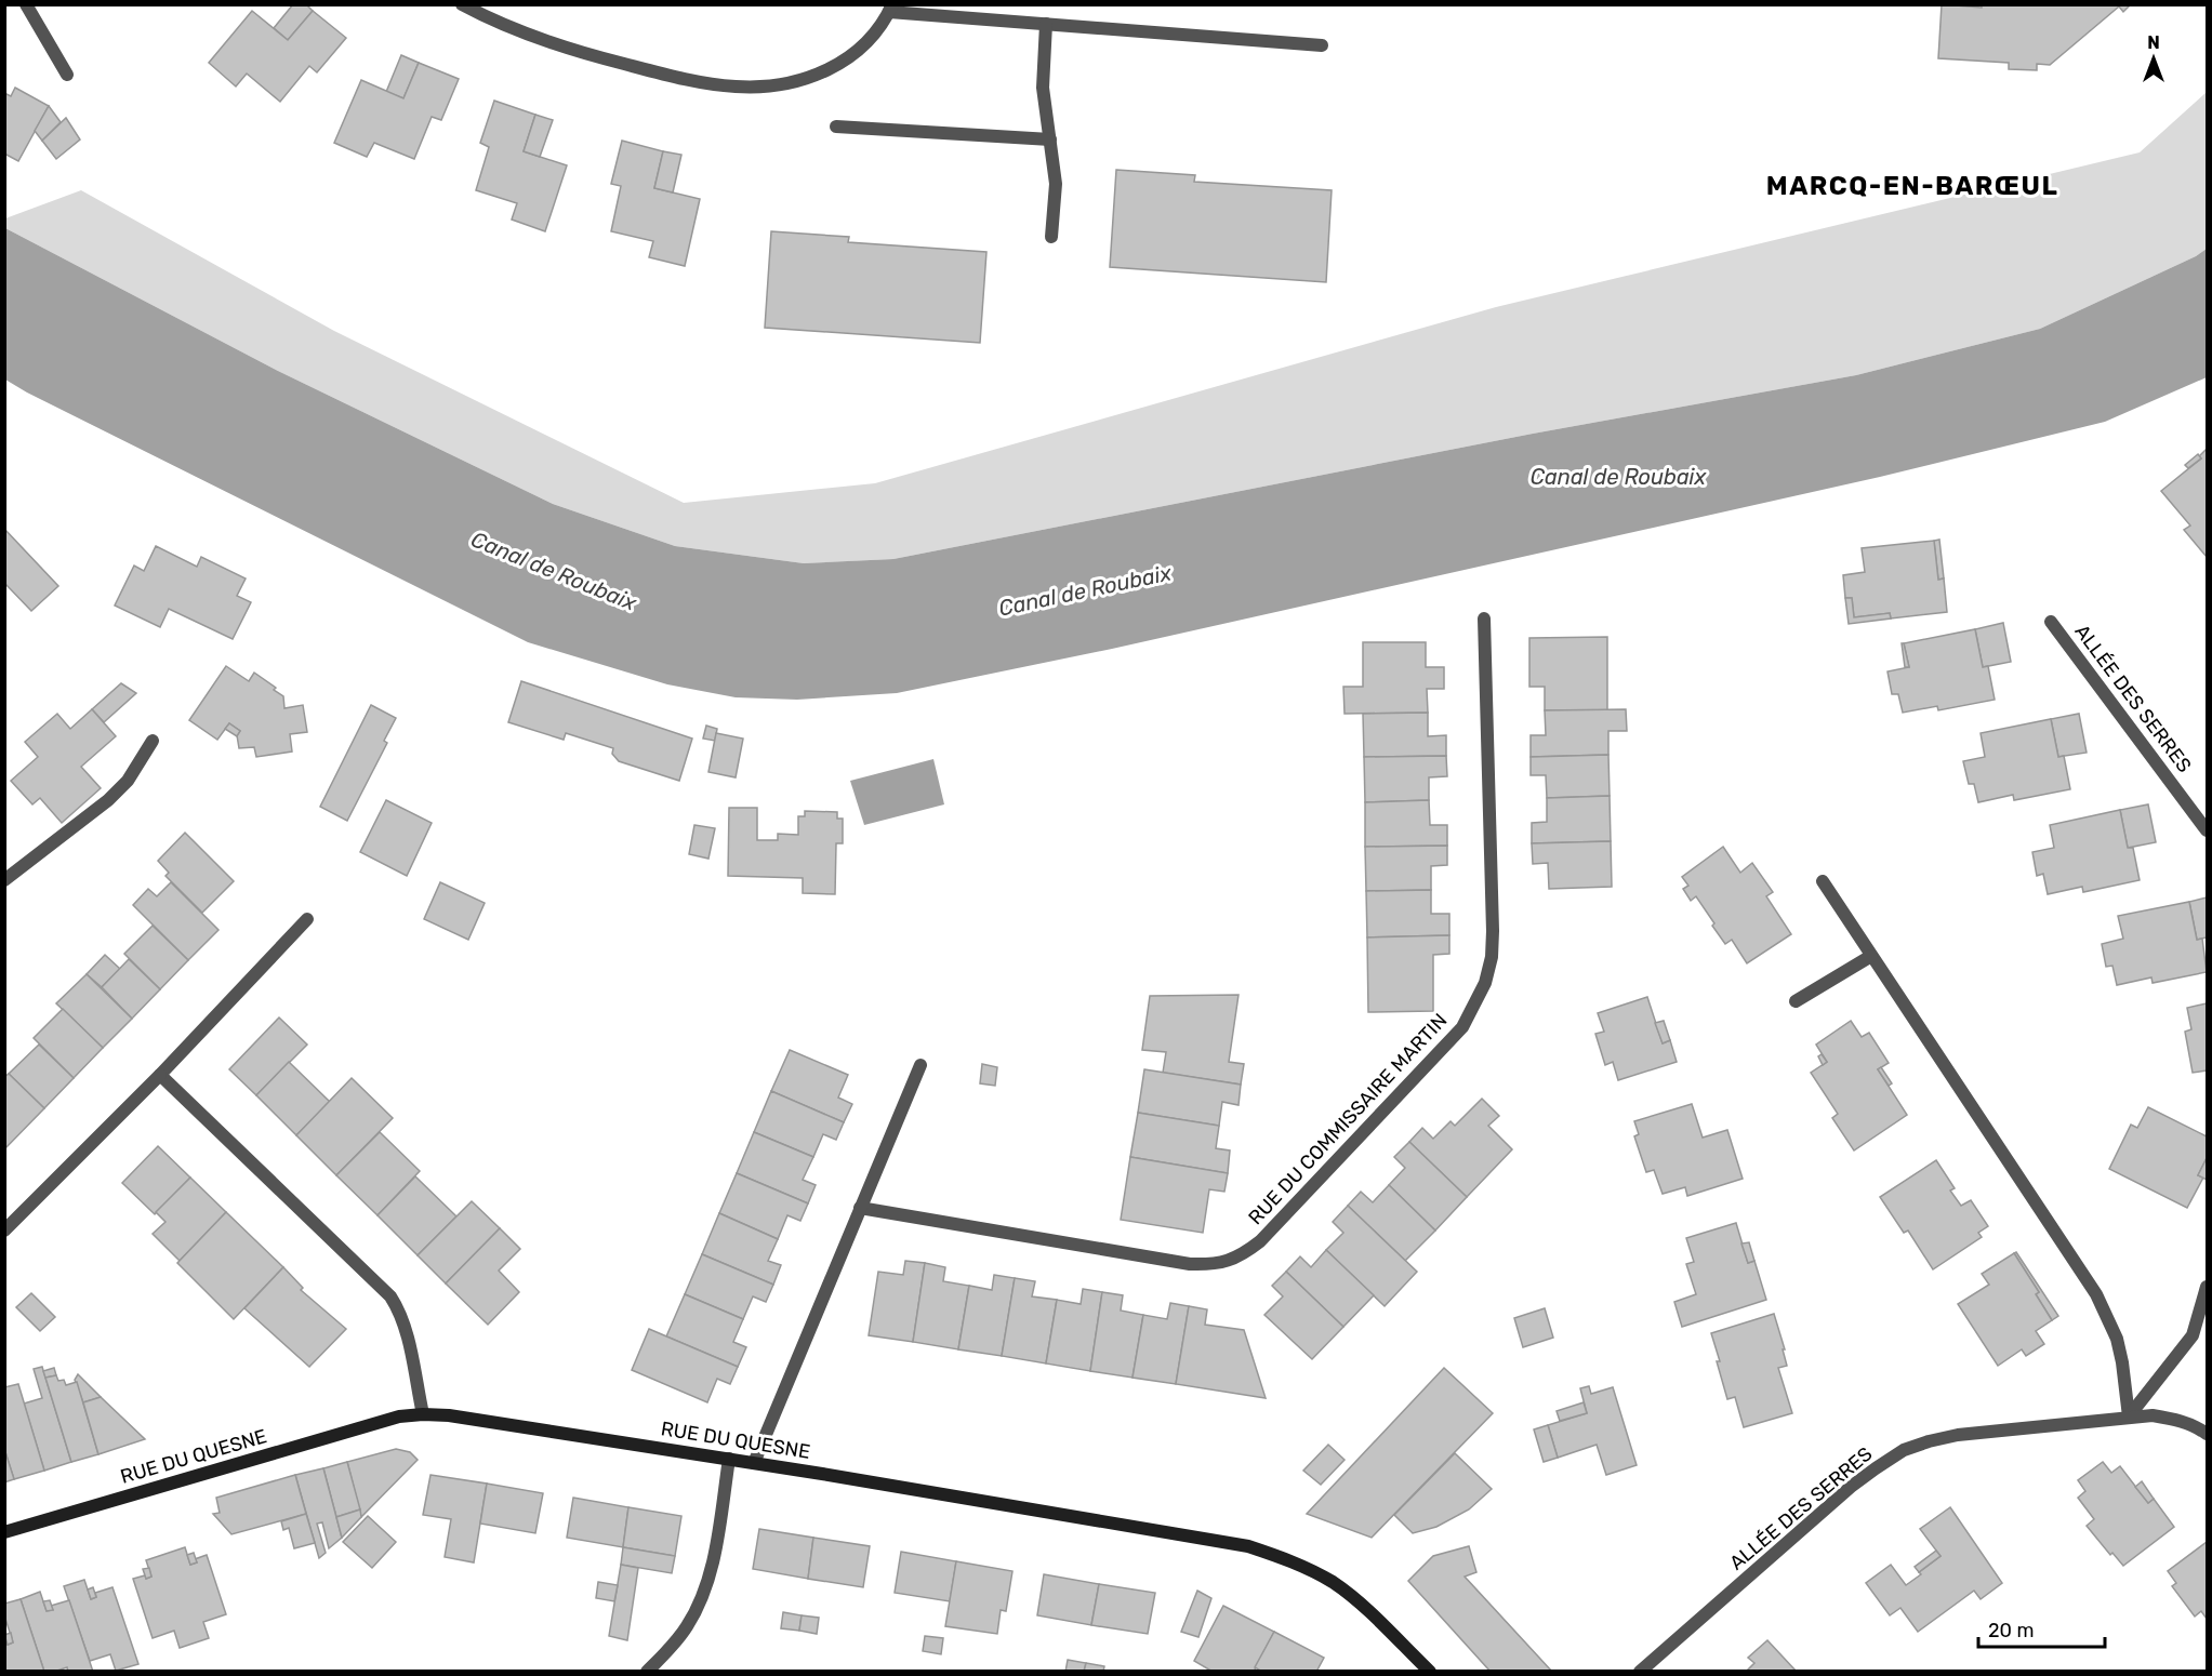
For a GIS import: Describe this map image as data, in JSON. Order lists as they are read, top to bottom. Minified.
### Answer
{"streets":{"street":["ALLÉE DES SERRES","RUE DU COMMISSAIRE MARTIN","RUE DU QUESNE"]},"districts":["MARCQ-EN-BARŒUL"],"water":["Canal de Roubaix"],"scale_bar":"20 m","north":"top"}
